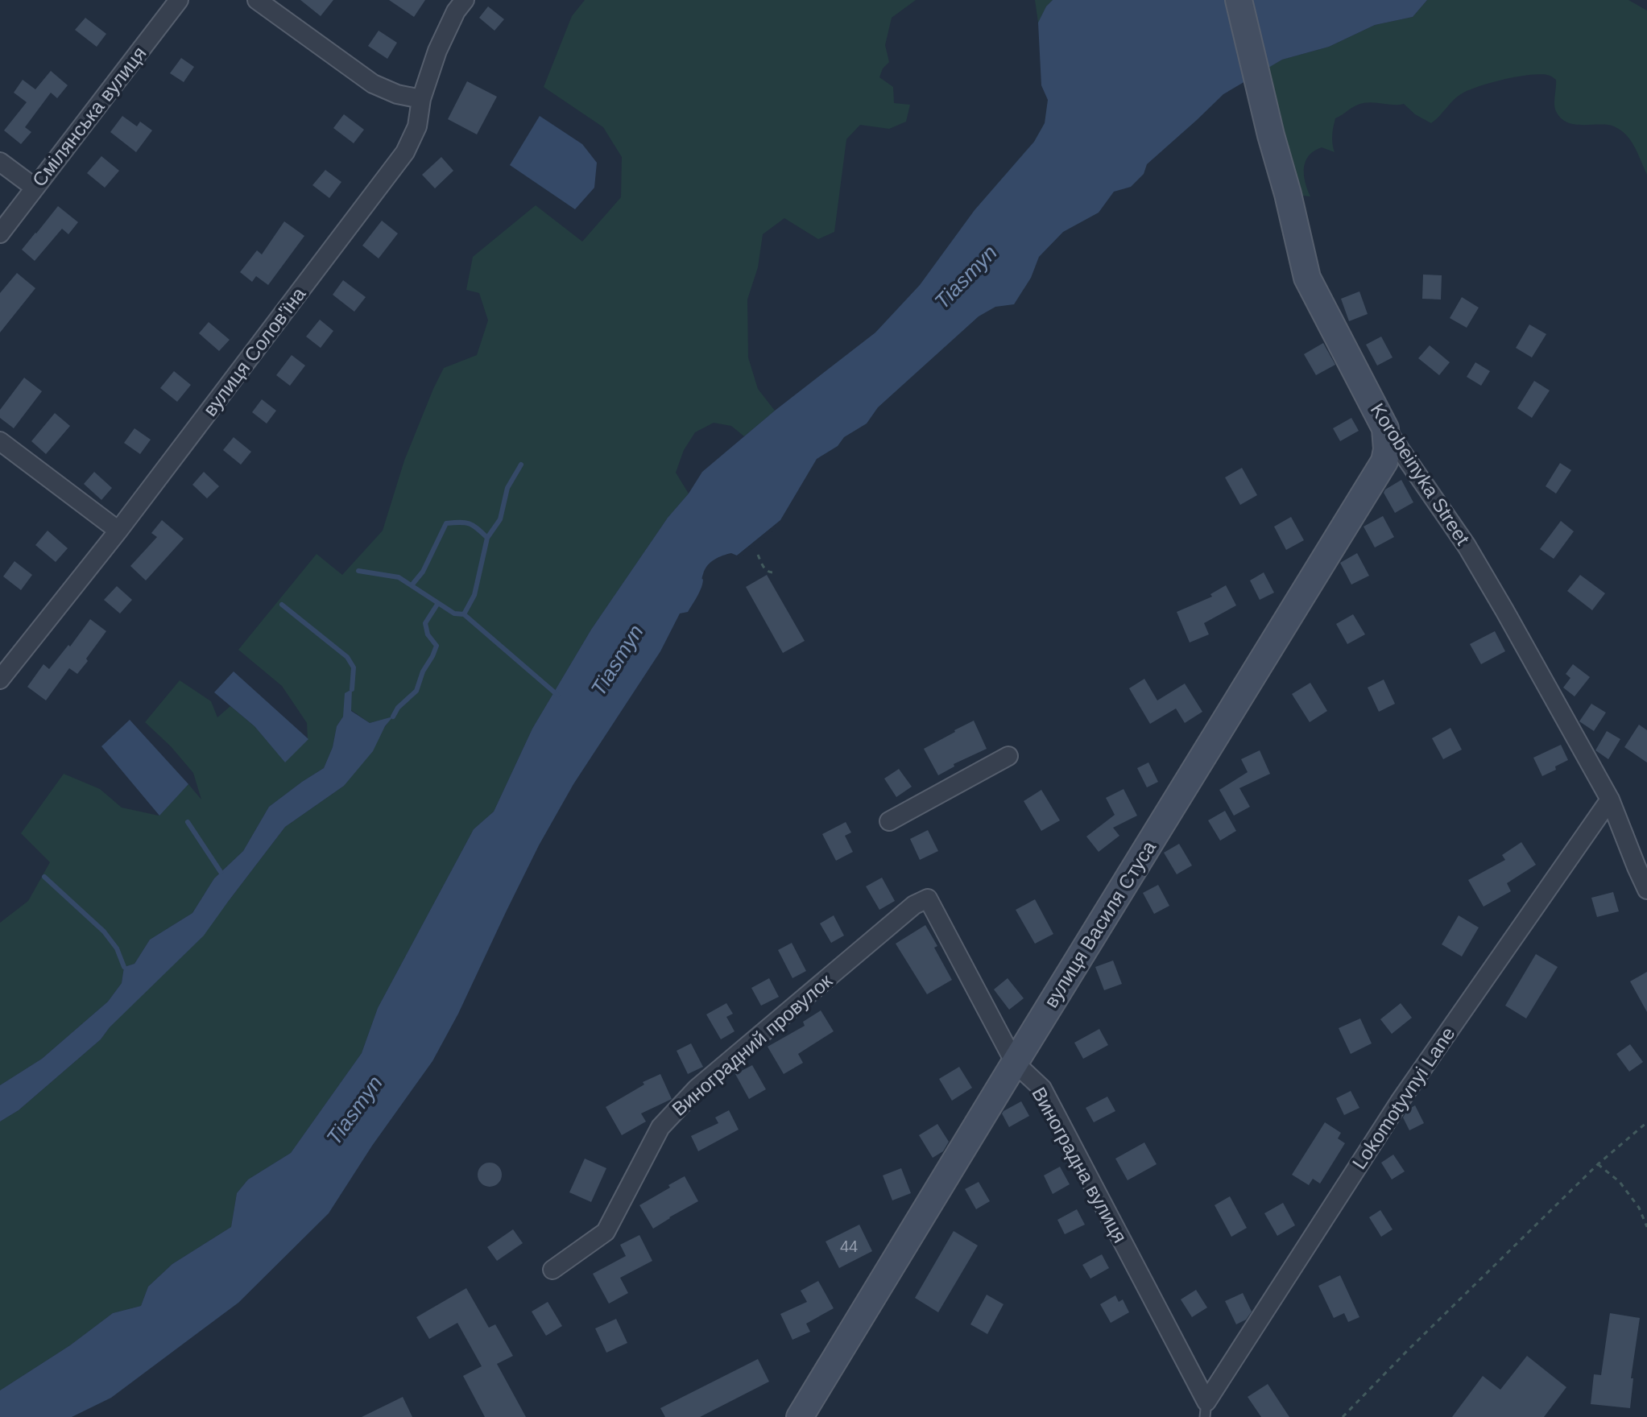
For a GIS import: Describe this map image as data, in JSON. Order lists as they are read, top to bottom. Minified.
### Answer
{"streets":{"street":["Смілянська вулиця","вулиця Солов'їна","Korobeinyka Street","вулиця Василя Стуса","Виноградний провулок","Lokomotyvnyi Lane","Виноградна вулиця"]},"crossings":[["Korobeinyka Street","вулиця Василя Стуса"],["Korobeinyka Street","Lokomotyvnyi Lane"],["вулиця Василя Стуса","Виноградна вулиця"],["Виноградний провулок","Виноградна вулиця"],["Lokomotyvnyi Lane","Виноградна вулиця"]],"water":["Tiasmyn"],"house_numbers":["44"]}
